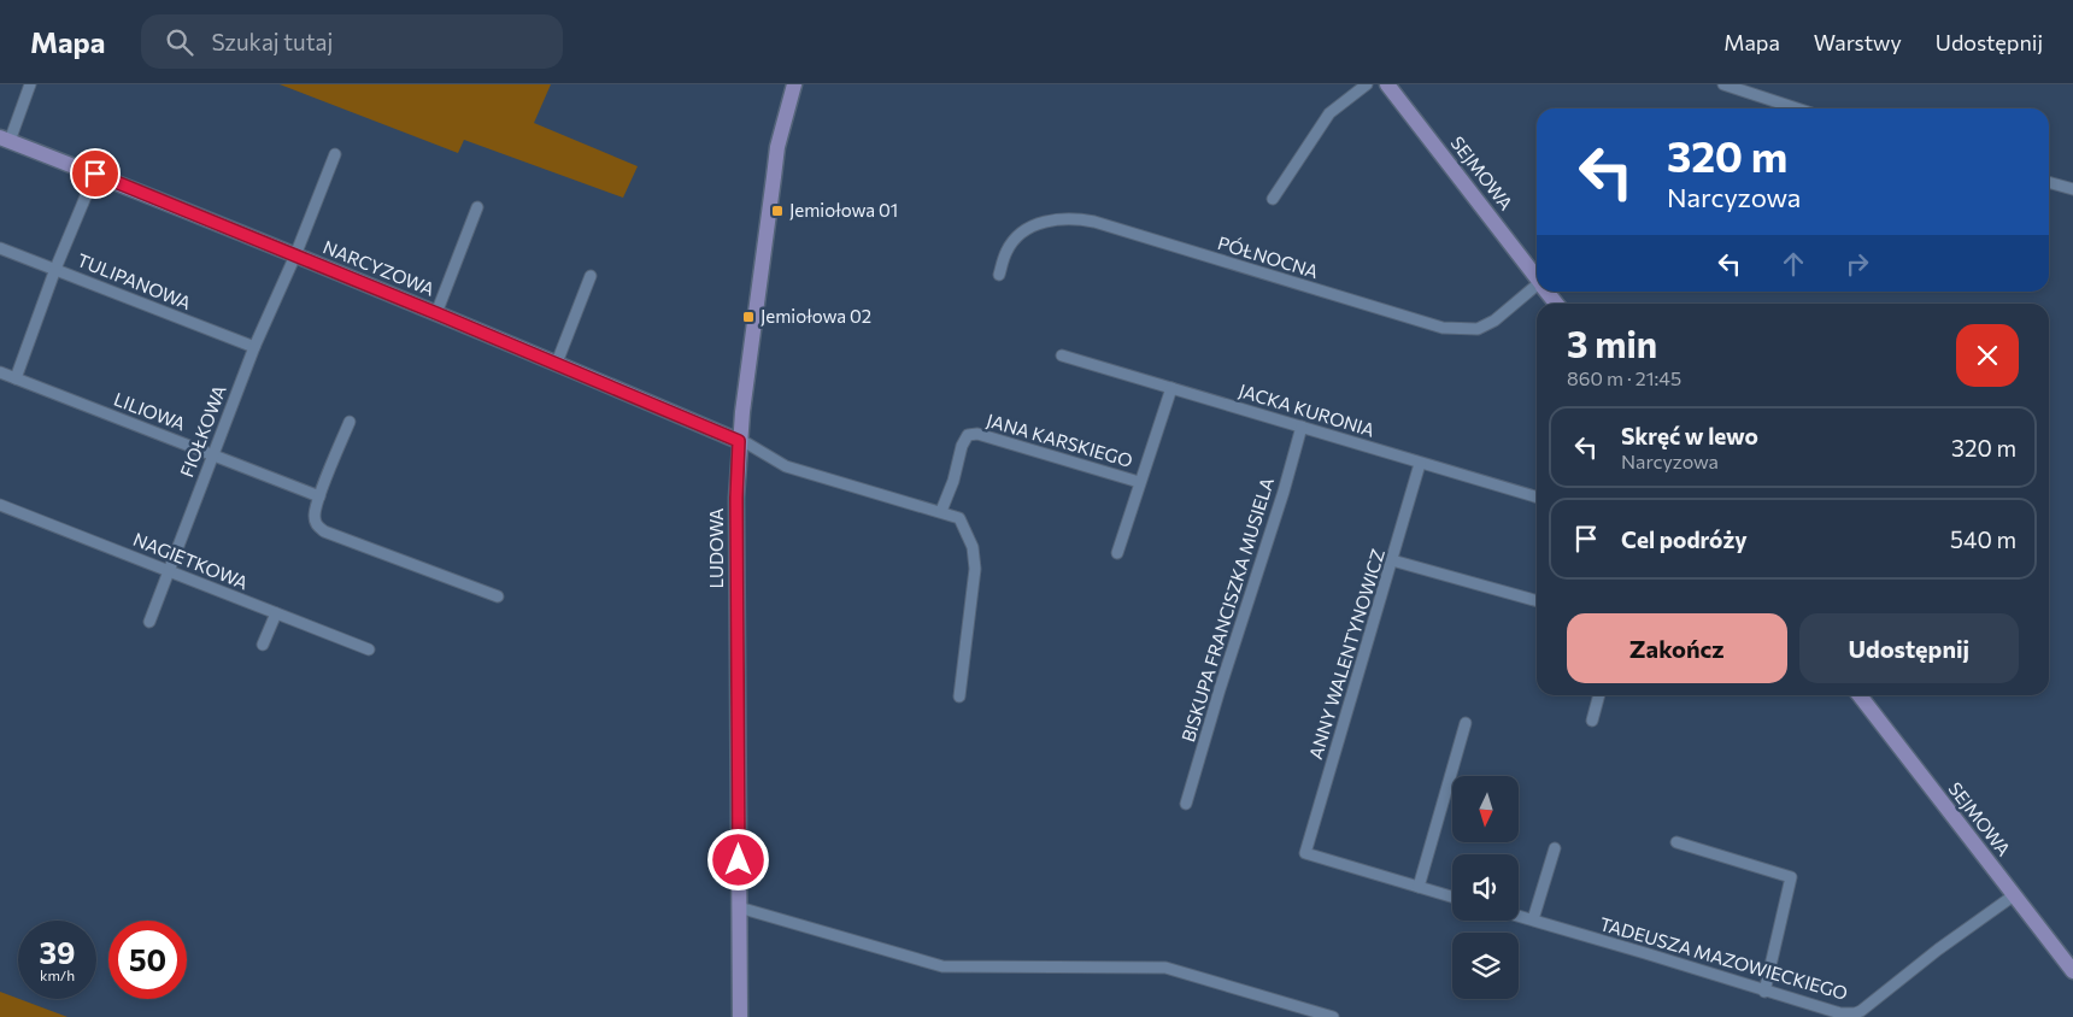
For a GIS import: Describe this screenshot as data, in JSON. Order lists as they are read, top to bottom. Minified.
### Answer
{"streets":{"main road":["SEJMOWA","NARCYZOWA","LUDOWA"],"street":["PÓŁNOCNA","TULIPANOWA","JACKA KURONIA","LILIOWA","FIOŁKOWA","JANA KARSKIEGO","NAGIETKOWA","BISKUPA FRANCISZKA MUSIELA","ANNY WALENTYNOWICZ","TADEUSZA MAZOWIECKIEGO"]},"crossings":[["SEJMOWA","TADEUSZA MAZOWIECKIEGO"],["NARCYZOWA","FIOŁKOWA"],["NARCYZOWA","LUDOWA"],["TULIPANOWA","FIOŁKOWA"],["JACKA KURONIA","BISKUPA FRANCISZKA MUSIELA"],["JACKA KURONIA","ANNY WALENTYNOWICZ"],["LILIOWA","FIOŁKOWA"],["FIOŁKOWA","NAGIETKOWA"]],"places":{"transit":["Jemiołowa 01","Jemiołowa 02"]},"north":"bottom","page":{"header":"Mapa","search":"Szukaj tutaj","nav":["Mapa","Warstwy","Udostępnij"],"turn":["320 m","Narcyzowa"],"heading":["3 min","860 m · 21:45"],"list":[{"name":"Skręć w lewo","note":"Narcyzowa","value":"320 m"},{"name":"Cel podróży","value":"540 m"}],"buttons":["Zakończ","Udostępnij"],"speed":"39 km/h","limit":"50"}}
